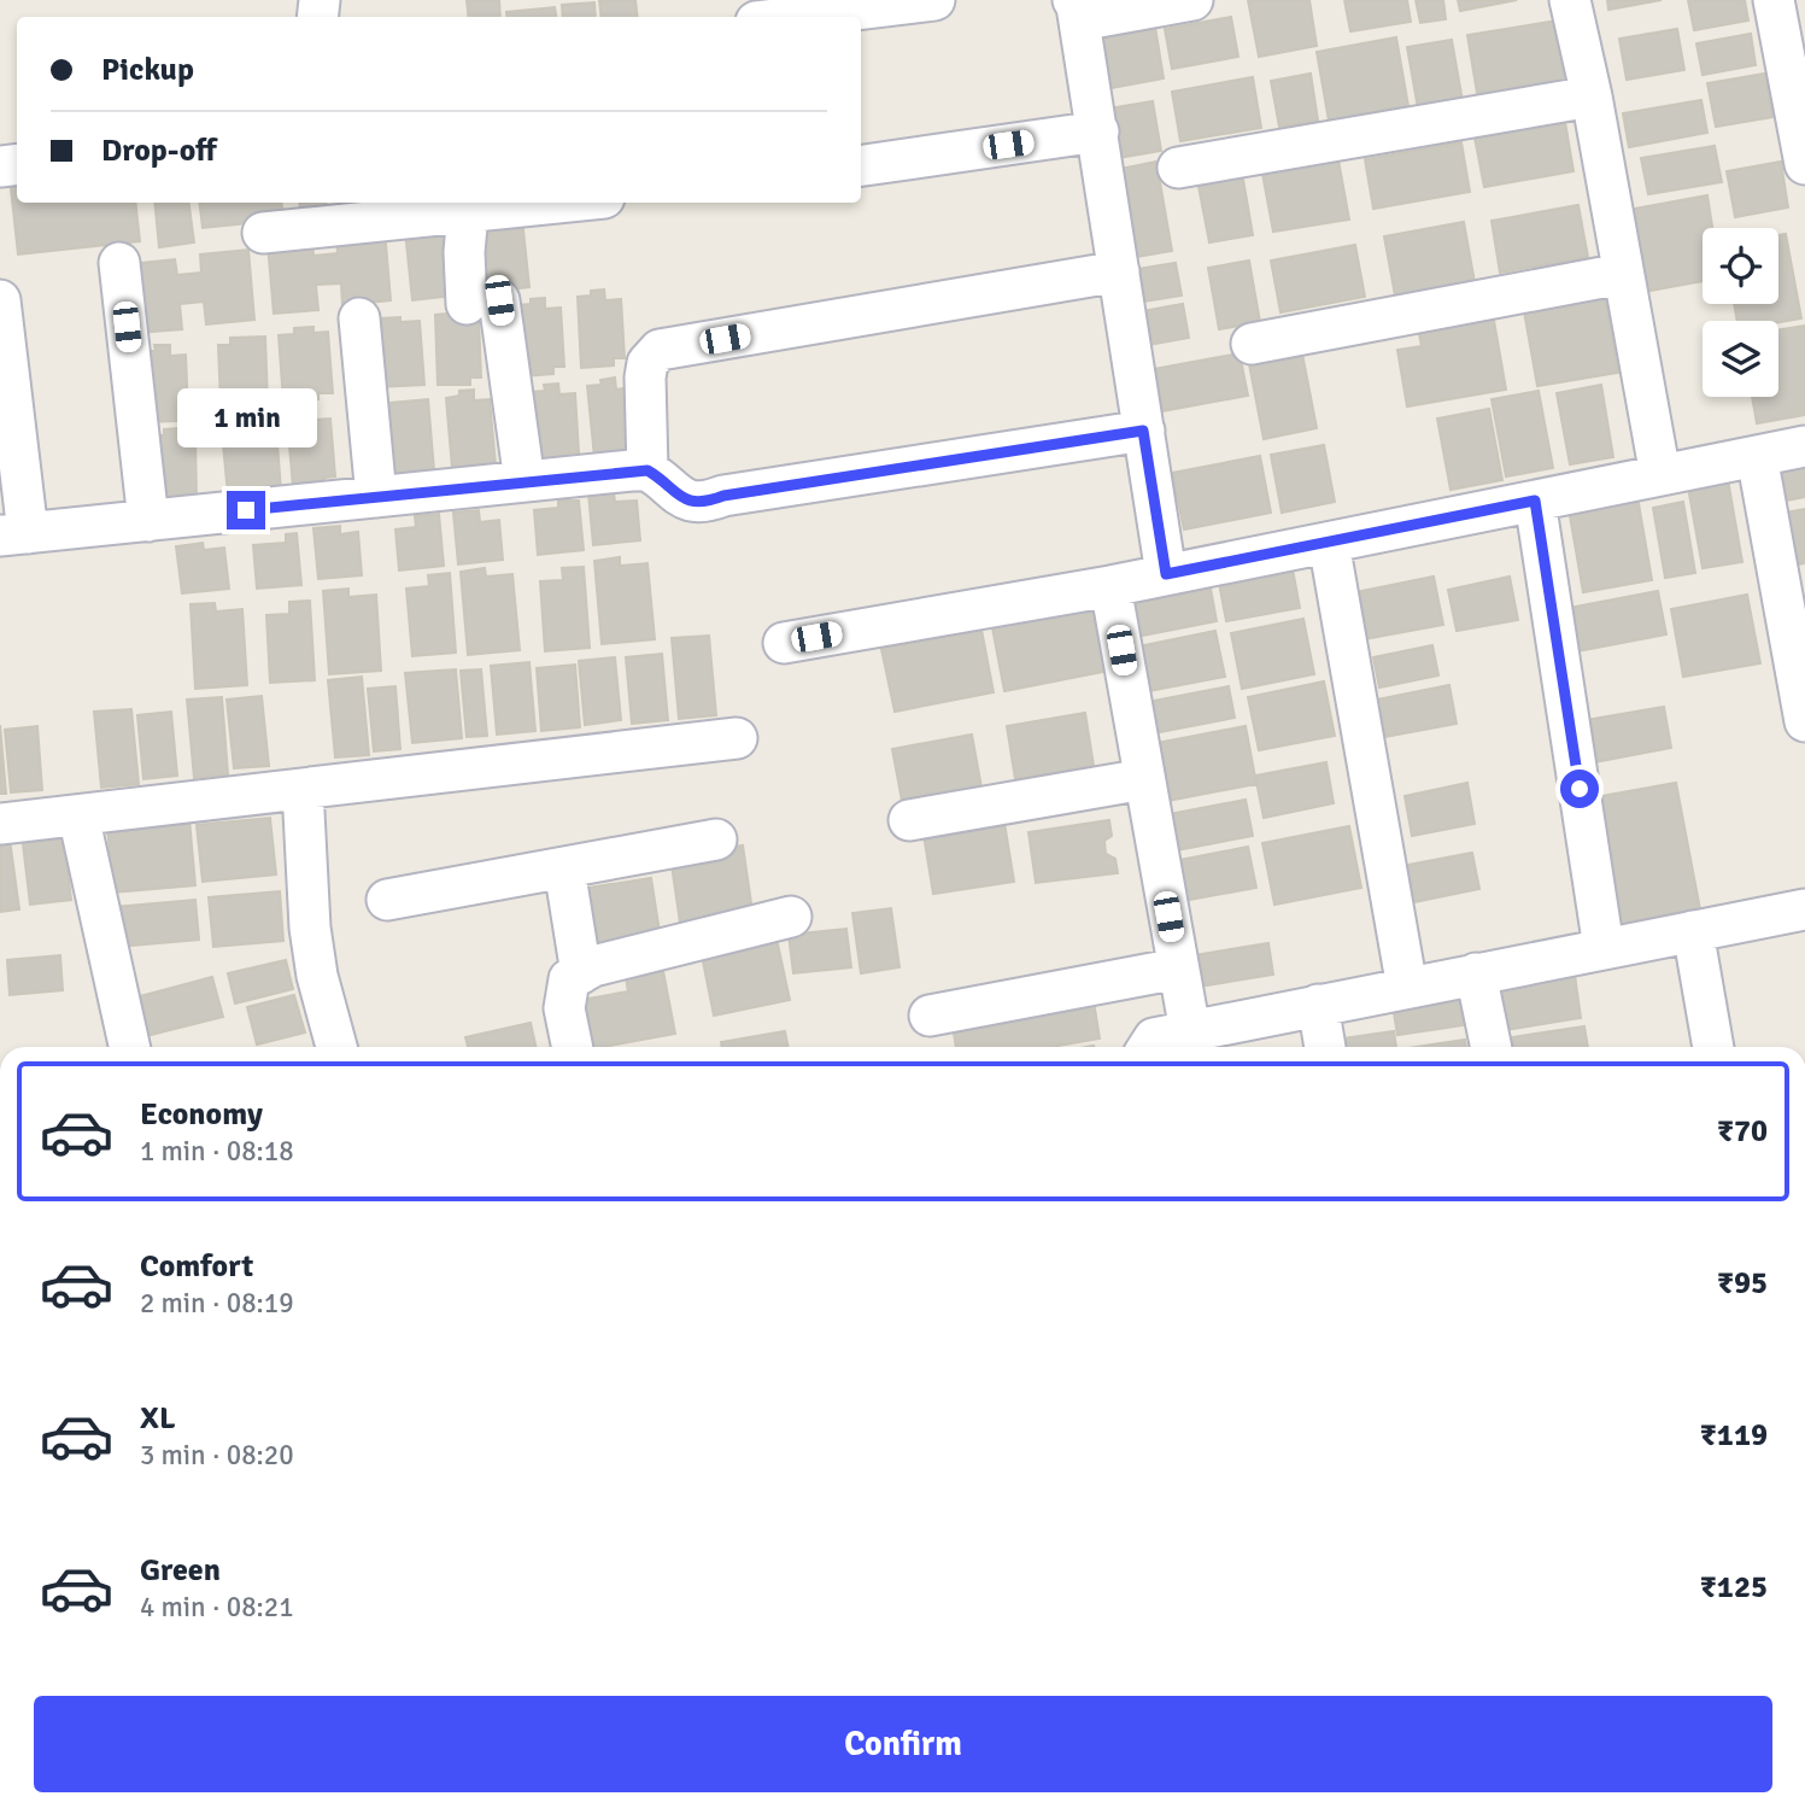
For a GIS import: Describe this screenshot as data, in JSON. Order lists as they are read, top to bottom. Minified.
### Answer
{"page":{"banner":["Pickup","Drop-off"],"bubble":"1 min","list":[{"name":"Economy","note":"1 min · 08:18","value":"₹70"},{"name":"Comfort","note":"2 min · 08:19","value":"₹95"},{"name":"XL","note":"3 min · 08:20","value":"₹119"},{"name":"Green","note":"4 min · 08:21","value":"₹125"}],"buttons":"Confirm"}}
